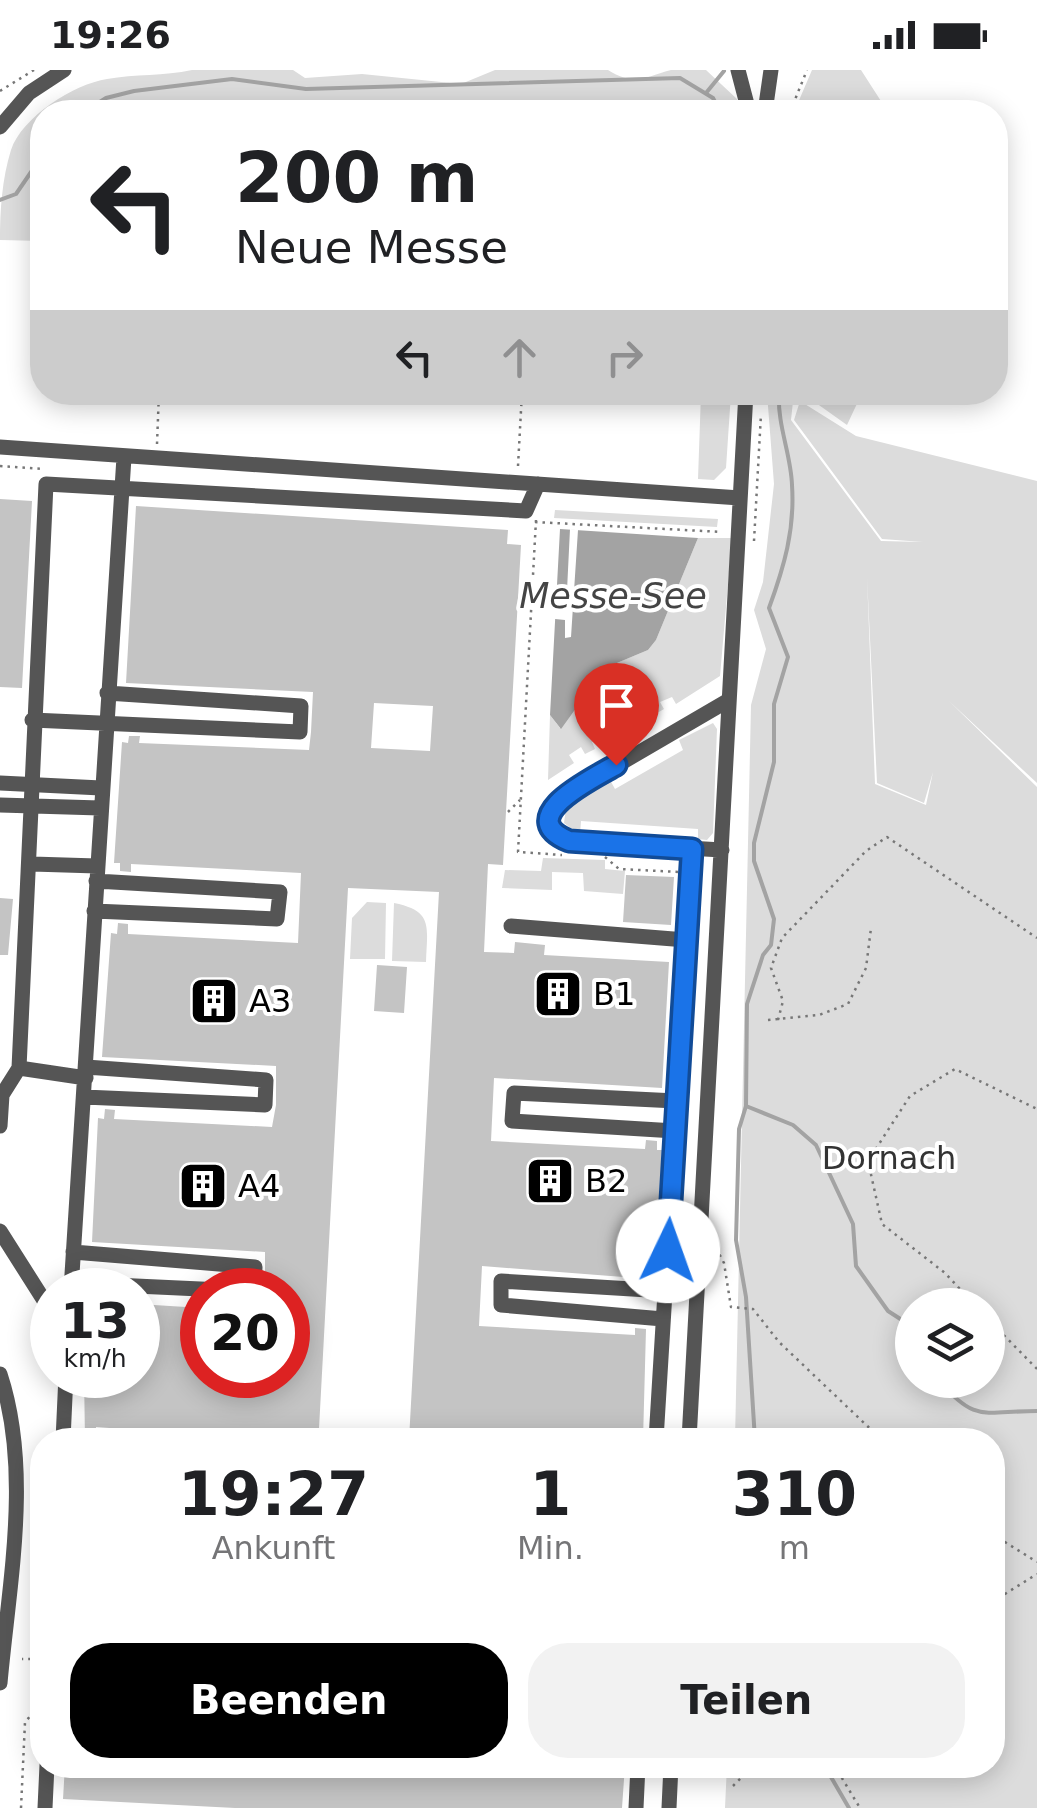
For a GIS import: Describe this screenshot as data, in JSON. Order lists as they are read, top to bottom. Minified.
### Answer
{"water":["Messe-See"],"parks":["Dornach"],"places":{"building":["B1","A3","B2","A4"]},"page":{"status":"19:26","turn":["200 m","Neue Messe"],"speed":"13 km/h","limit":"20","eta":["19:27","Ankunft","1","Min.","310","m"],"buttons":["Beenden","Teilen"]}}
